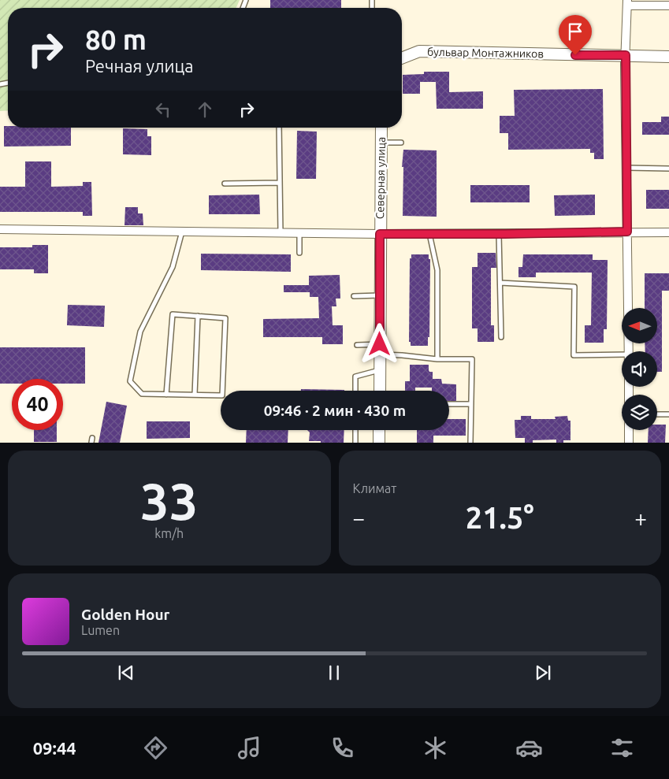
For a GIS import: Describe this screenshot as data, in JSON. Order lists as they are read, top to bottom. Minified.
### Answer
{"streets":{"street":["бульвар Монтажников","Северная улица"]},"north":"left","page":{"turn":["80 m","Речная улица"],"limit":"40","trip":"09:46 · 2 мин · 430 m","tile":[["33","km/h"],"Климат"],"heat":["−","21.5°","+"],"song":["Golden Hour","Lumen"],"tabs":"09:44"}}
